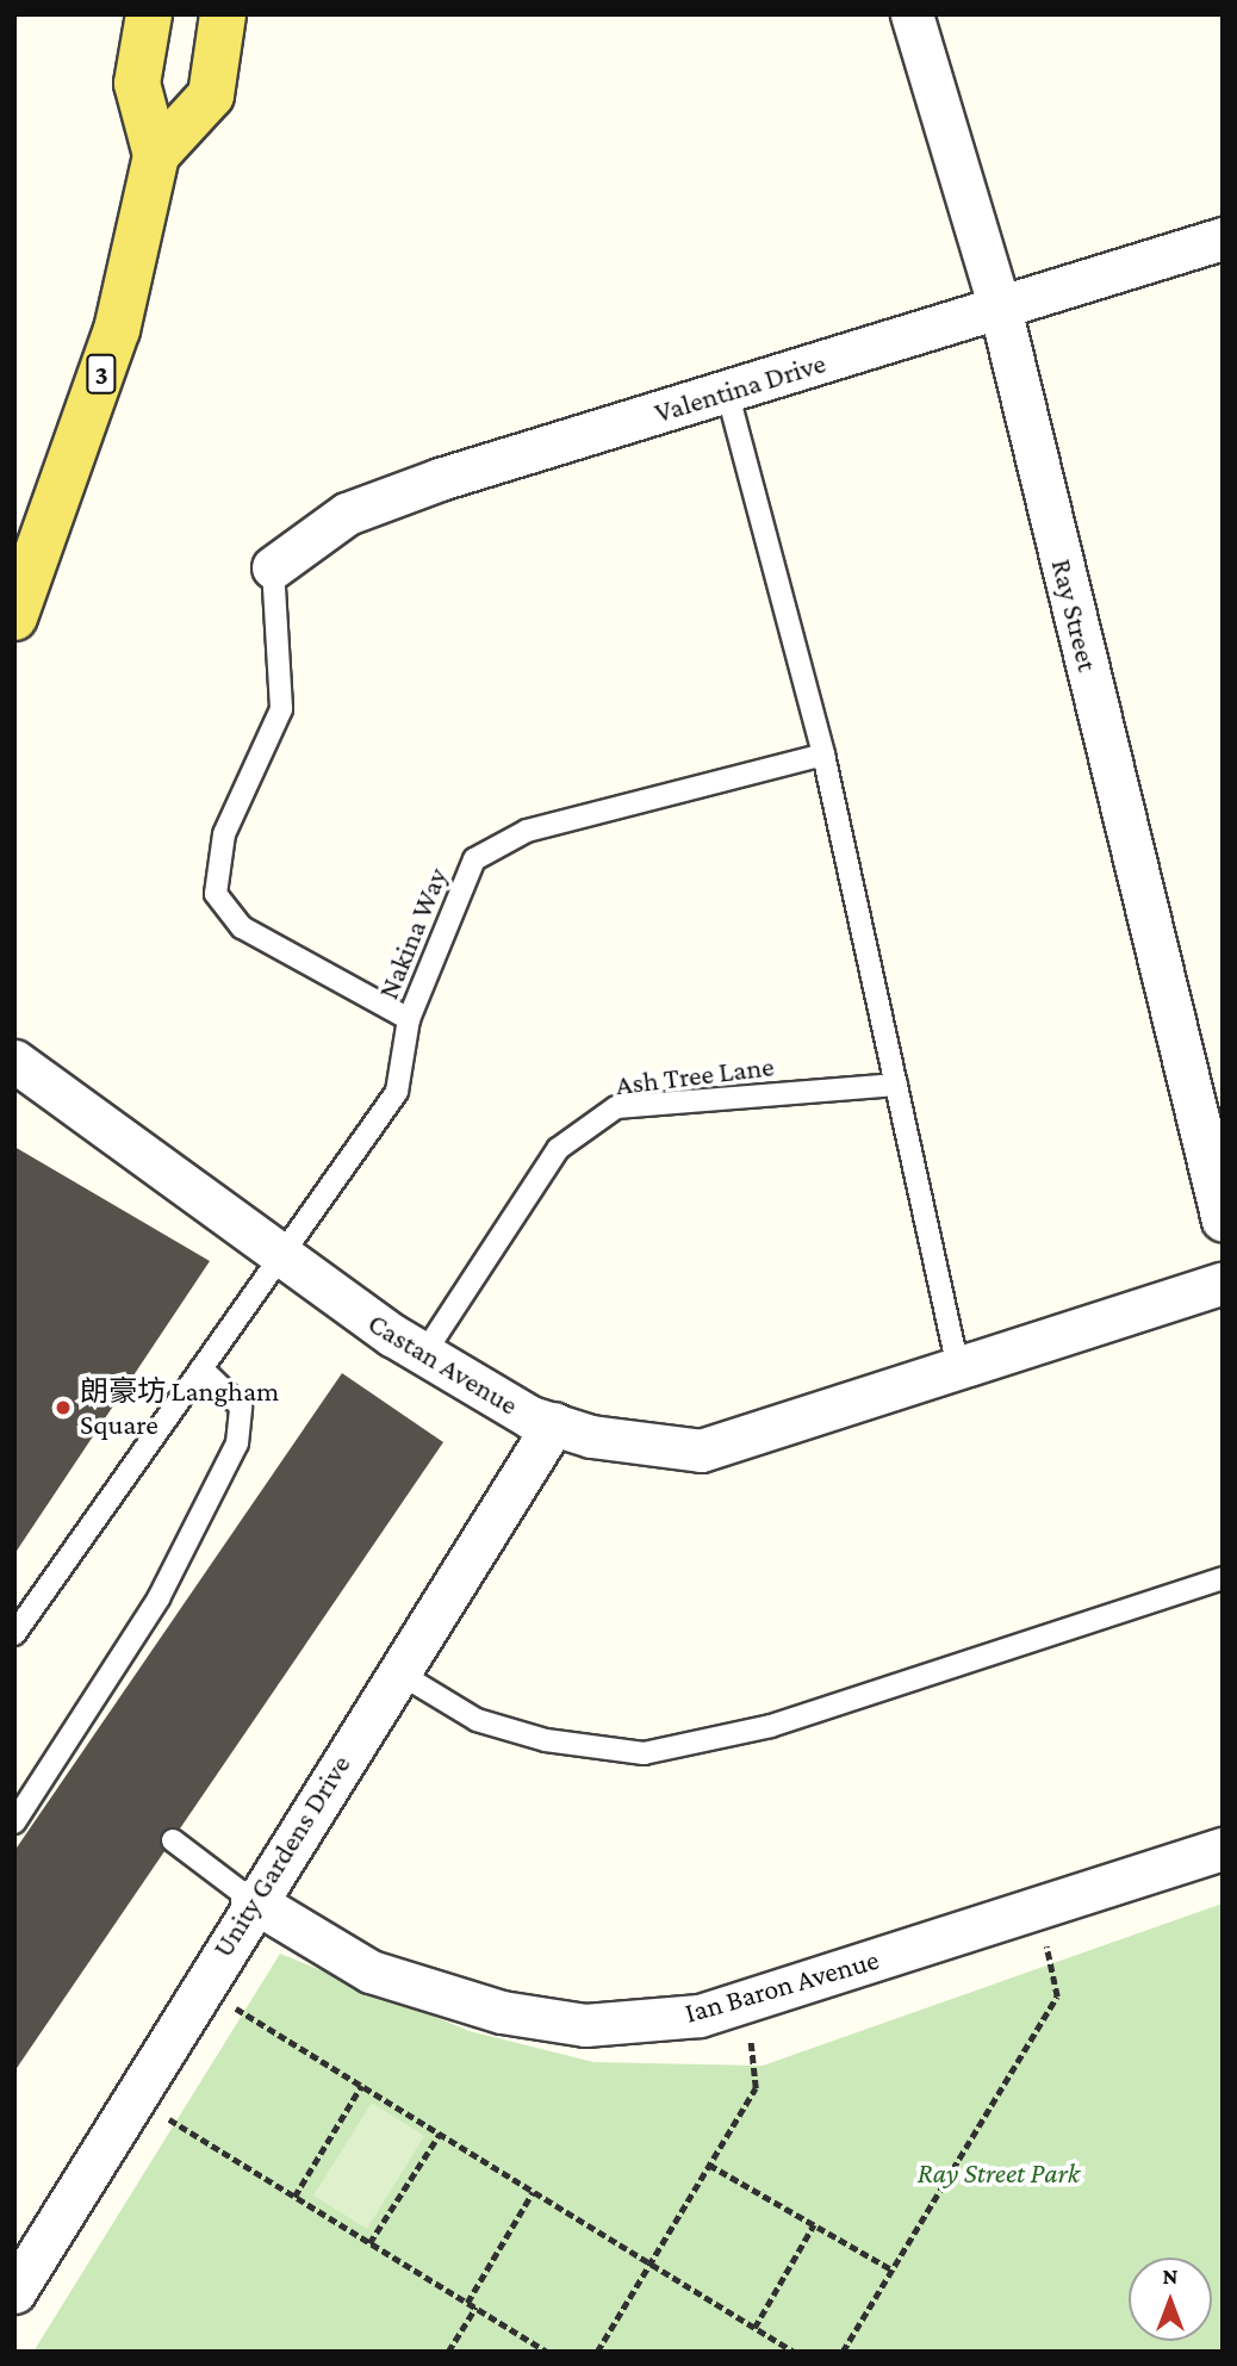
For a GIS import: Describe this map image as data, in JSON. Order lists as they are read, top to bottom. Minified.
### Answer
{"streets":{"main road":["3"],"street":["Valentina Drive","Ray Street","Castan Avenue","Unity Gardens Drive","Ian Baron Avenue"],"lane":["Nakina Way","Ash Tree Lane"]},"crossings":[["Valentina Drive","Ray Street"],["Nakina Way","Castan Avenue"],["Ash Tree Lane","Castan Avenue"],["Castan Avenue","Unity Gardens Drive"],["Unity Gardens Drive","Ian Baron Avenue"]],"parks":["Ray Street Park"],"places":["朗豪坊 Langham Square"],"north":"top"}
